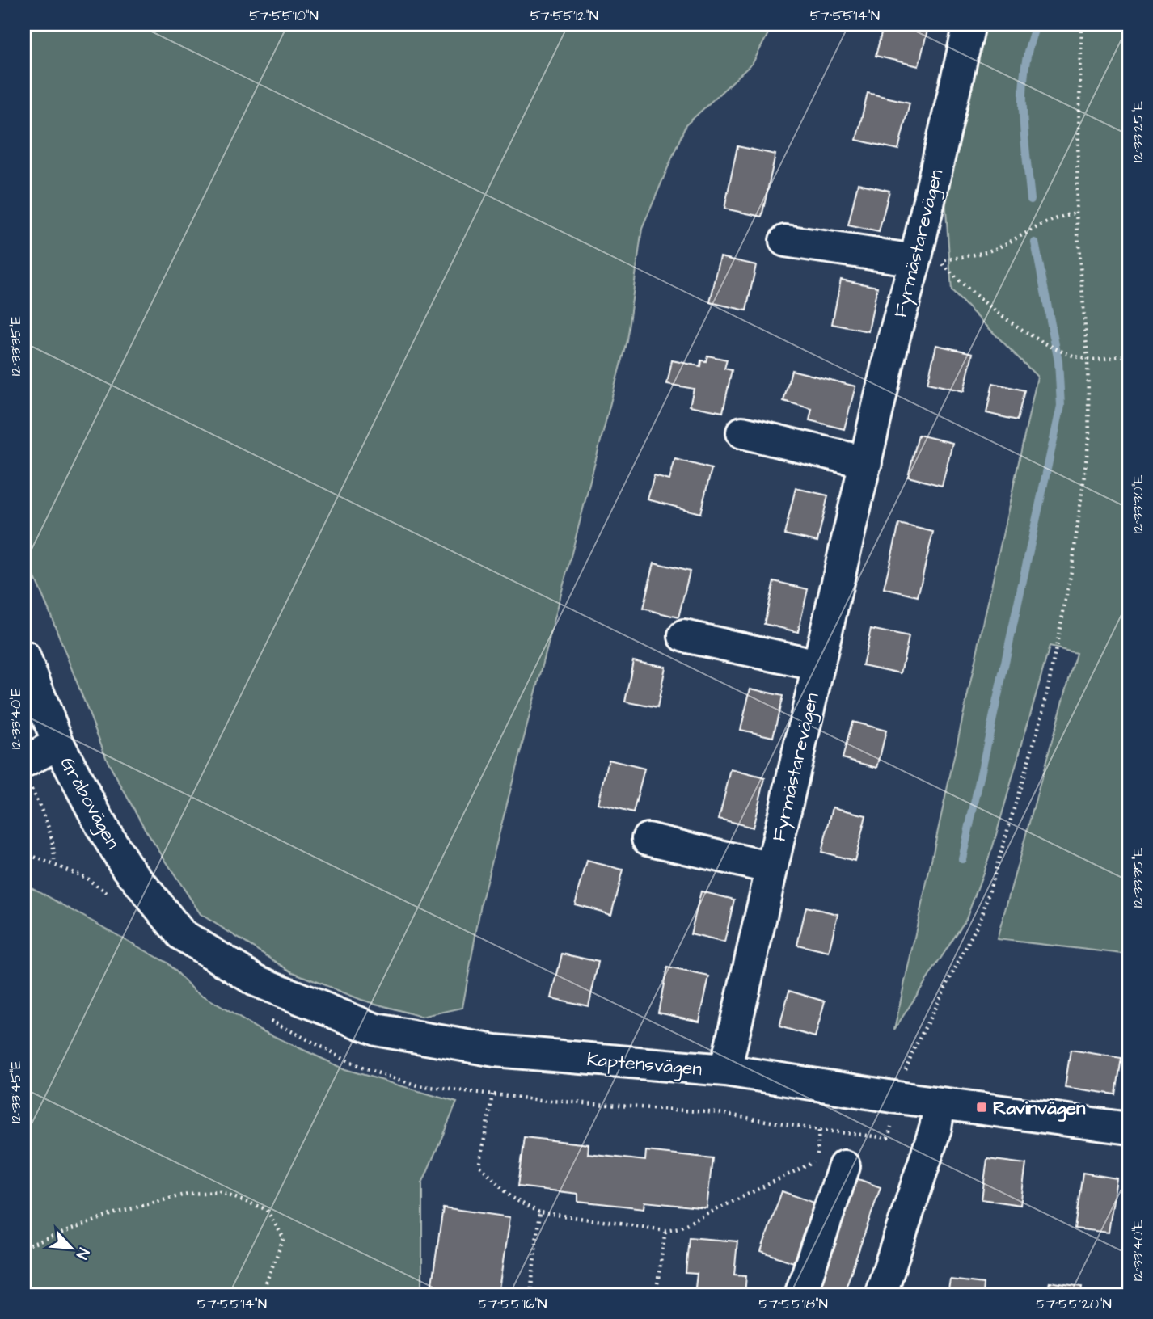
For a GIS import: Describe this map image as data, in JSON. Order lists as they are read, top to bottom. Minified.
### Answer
{"streets":{"street":["Fyrmästarevägen","Gråbovägen","Kaptensvägen"]},"crossings":[["Fyrmästarevägen","Kaptensvägen"],["Gråbovägen","Kaptensvägen"]],"places":{"transit":["Ravinvägen"]},"north":"bottom right","coordinates":["57°55'10\"N","57°55'12\"N","57°55'14\"N","12°33'25\"E","12°33'35\"E","12°33'30\"E","12°33'40\"E","12°33'45\"E","57°55'16\"N","57°55'18\"N","57°55'20\"N"]}
